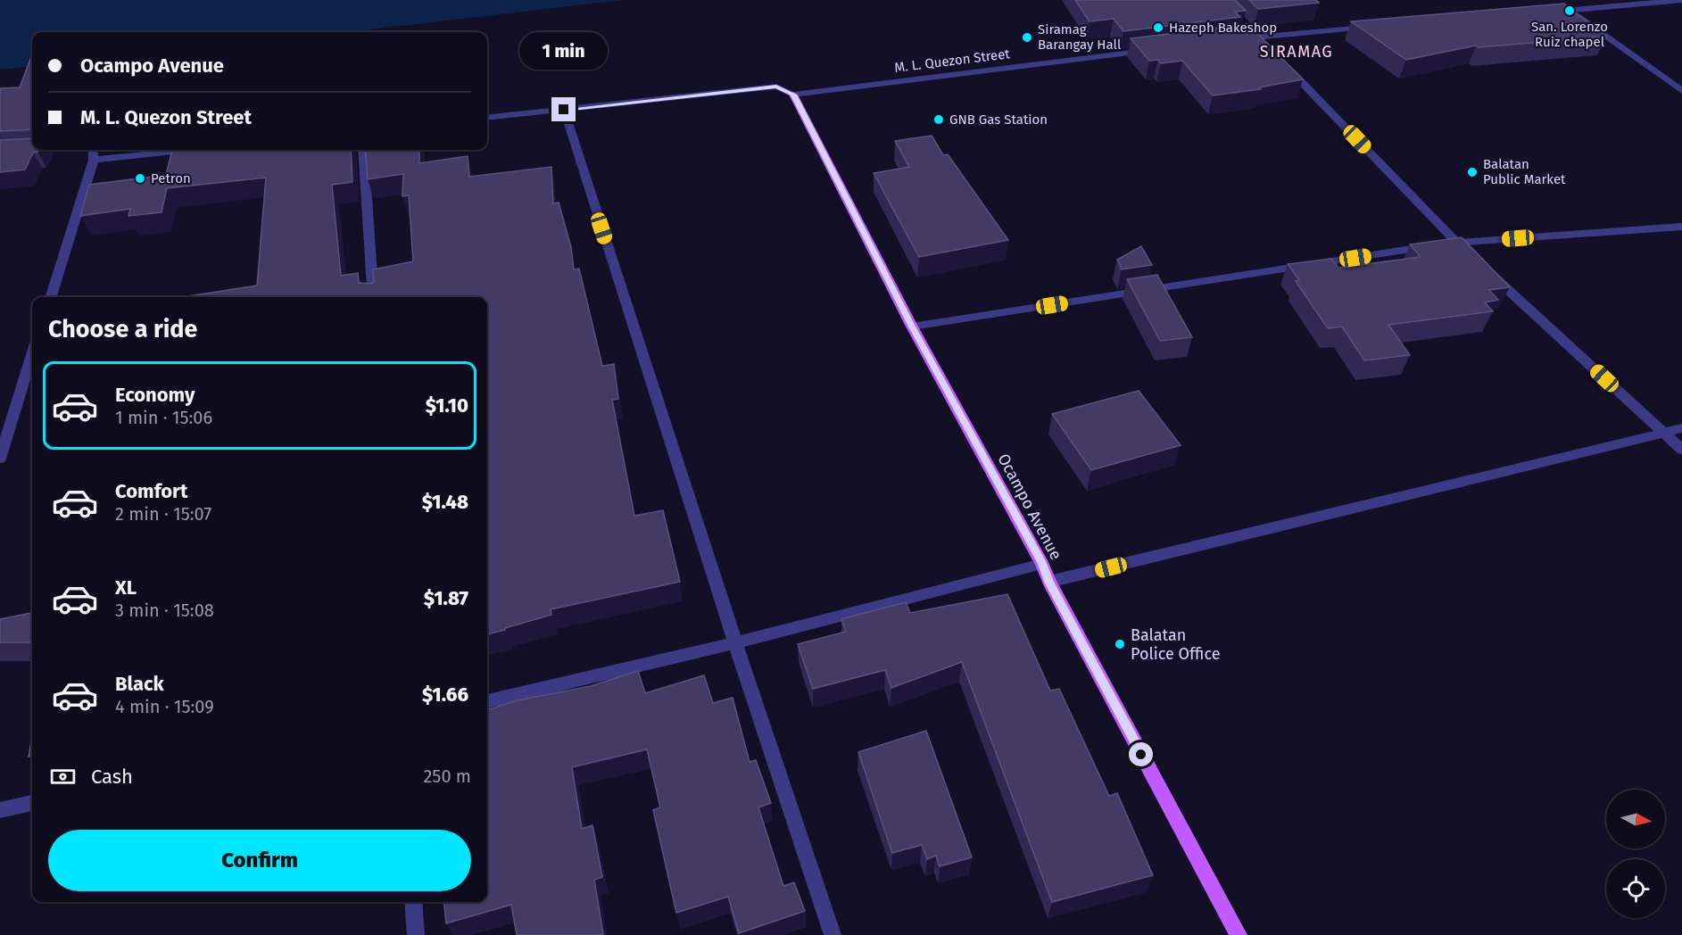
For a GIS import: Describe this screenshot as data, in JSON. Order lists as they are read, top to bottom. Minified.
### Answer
{"streets":{"main road":["Ocampo Avenue"],"street":["M. L. Quezon Street"]},"crossings":[["M. L. Quezon Street","Ocampo Avenue"]],"districts":["SIRAMAG"],"places":["San. Lorenzo Ruiz chapel","Hazeph Bakeshop","Siramag Barangay Hall","GNB Gas Station","Balatan Public Market","Petron","Balatan Police Office"],"north":"right","page":{"bubble":"1 min","banner":["Ocampo Avenue","M. L. Quezon Street"],"heading":"Choose a ride","list":[{"name":"Economy","note":"1 min · 15:06","value":"$1.10"},{"name":"Comfort","note":"2 min · 15:07","value":"$1.48"},{"name":"XL","note":"3 min · 15:08","value":"$1.87"},{"name":"Black","note":"4 min · 15:09","value":"$1.66"}],"pay":["Cash","250 m"],"buttons":"Confirm"}}
